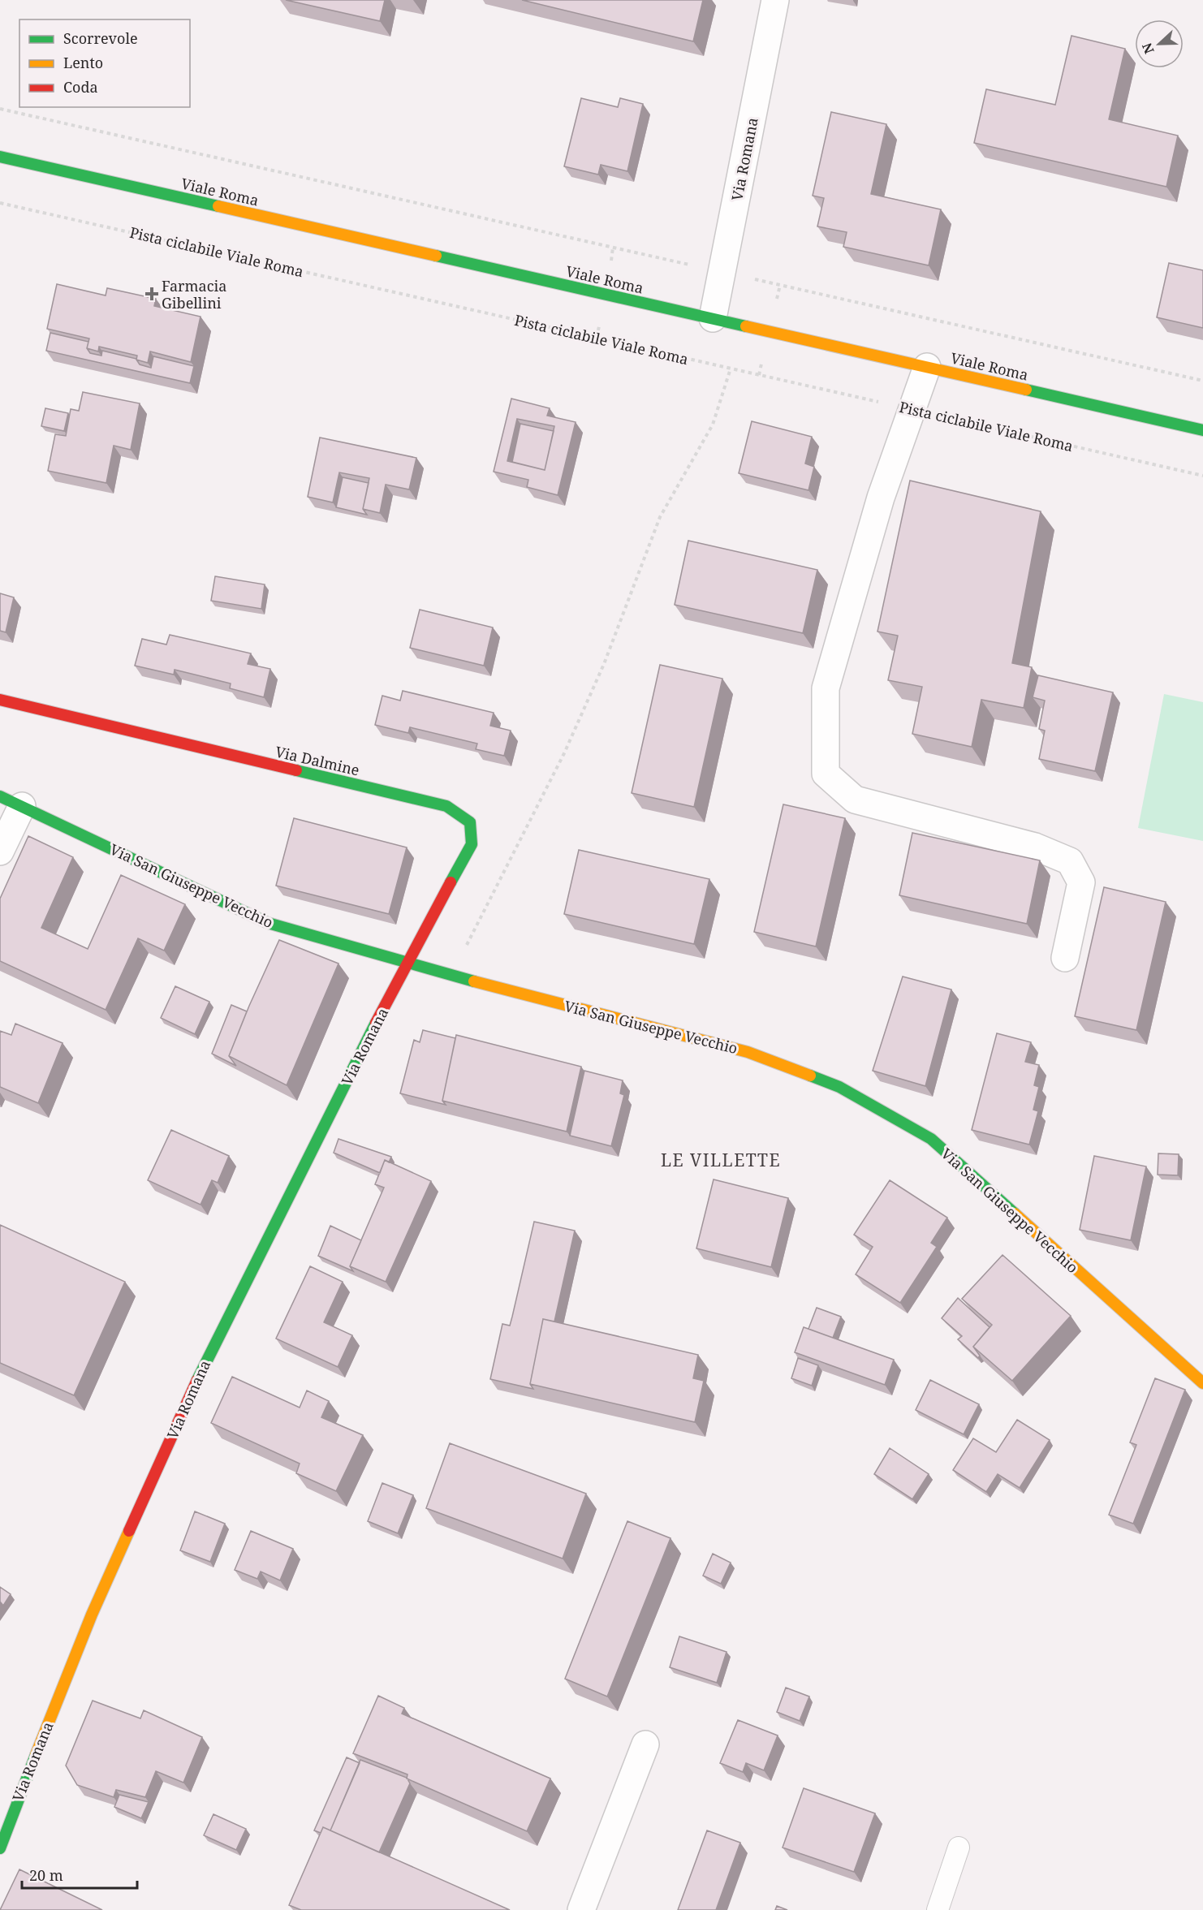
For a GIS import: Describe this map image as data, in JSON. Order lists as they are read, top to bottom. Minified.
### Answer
{"streets":{"street":["Via Romana","Viale Roma","Via Dalmine","Via San Giuseppe Vecchio"],"path":["Pista ciclabile Viale Roma"]},"crossings":[["Via Romana","Viale Roma"],["Via Romana","Via Dalmine"],["Via Romana","Via San Giuseppe Vecchio"],["Via Dalmine","Via San Giuseppe Vecchio"]],"districts":["LE VILLETTE"],"places":{"health":["Farmacia Gibellini"]},"legend":["Scorrevole","Lento","Coda"],"scale_bar":"20 m","north":"left"}
